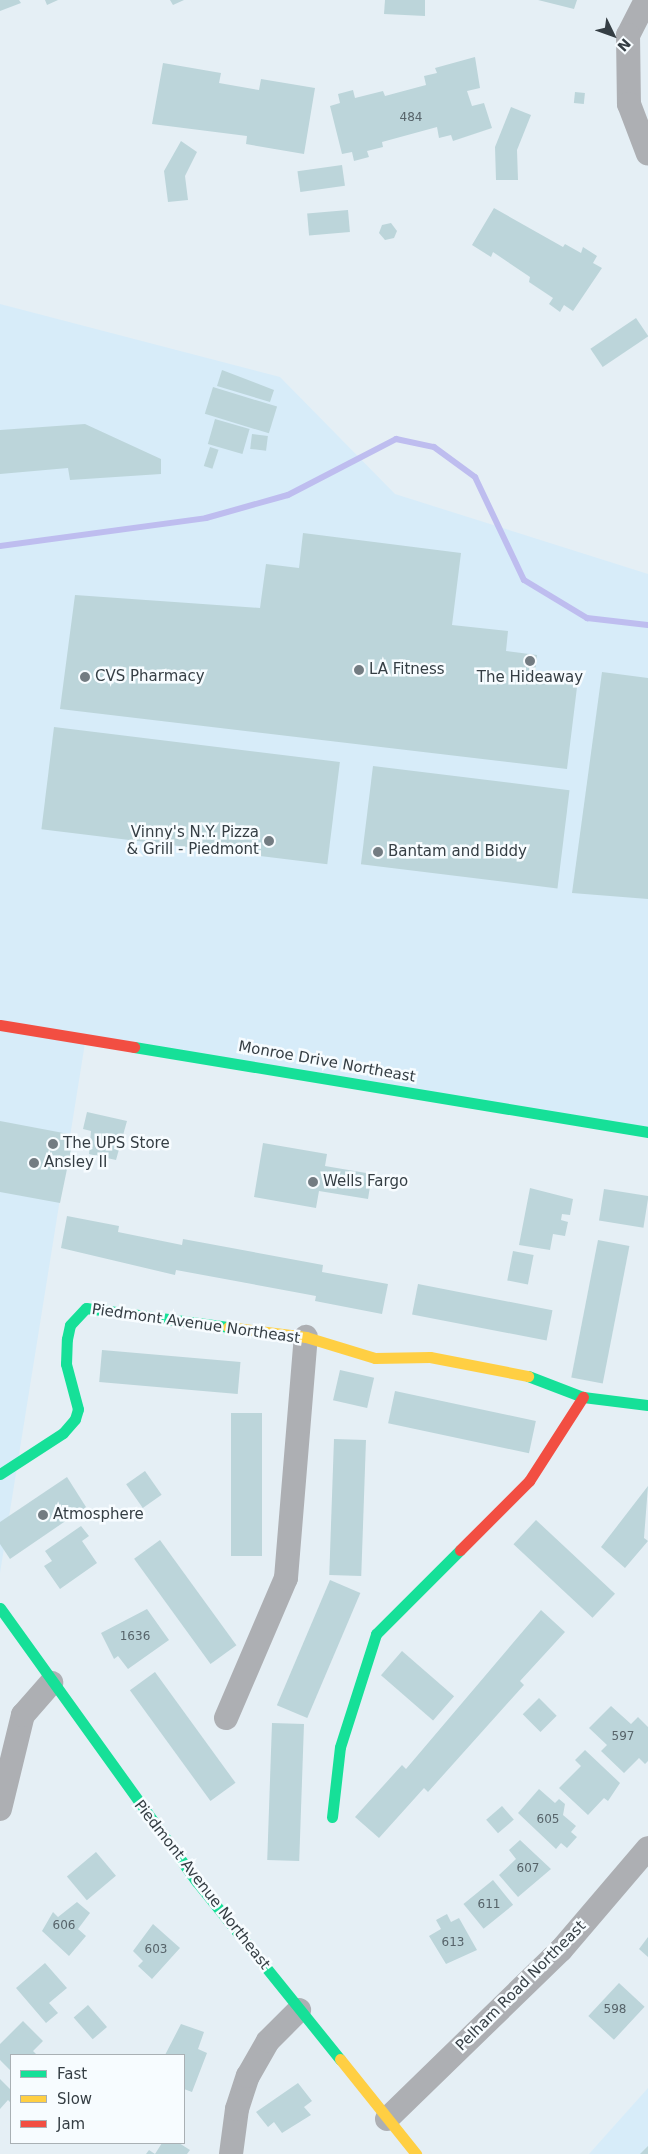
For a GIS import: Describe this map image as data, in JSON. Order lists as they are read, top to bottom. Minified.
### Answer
{"streets":{"main road":["Monroe Drive Northeast","Piedmont Avenue Northeast"],"street":["Pelham Road Northeast"]},"crossings":[["Piedmont Avenue Northeast","Pelham Road Northeast"]],"places":["The Hideaway","LA Fitness","CVS Pharmacy","Vinny's N.Y. Pizza & Grill - Piedmont","Bantam and Biddy","The UPS Store","Ansley II","Wells Fargo","Atmosphere"],"house_numbers":["484","1636","597","605","607","611","606","613","603","598"],"legend":["Fast","Slow","Jam"],"north":"bottom right"}
